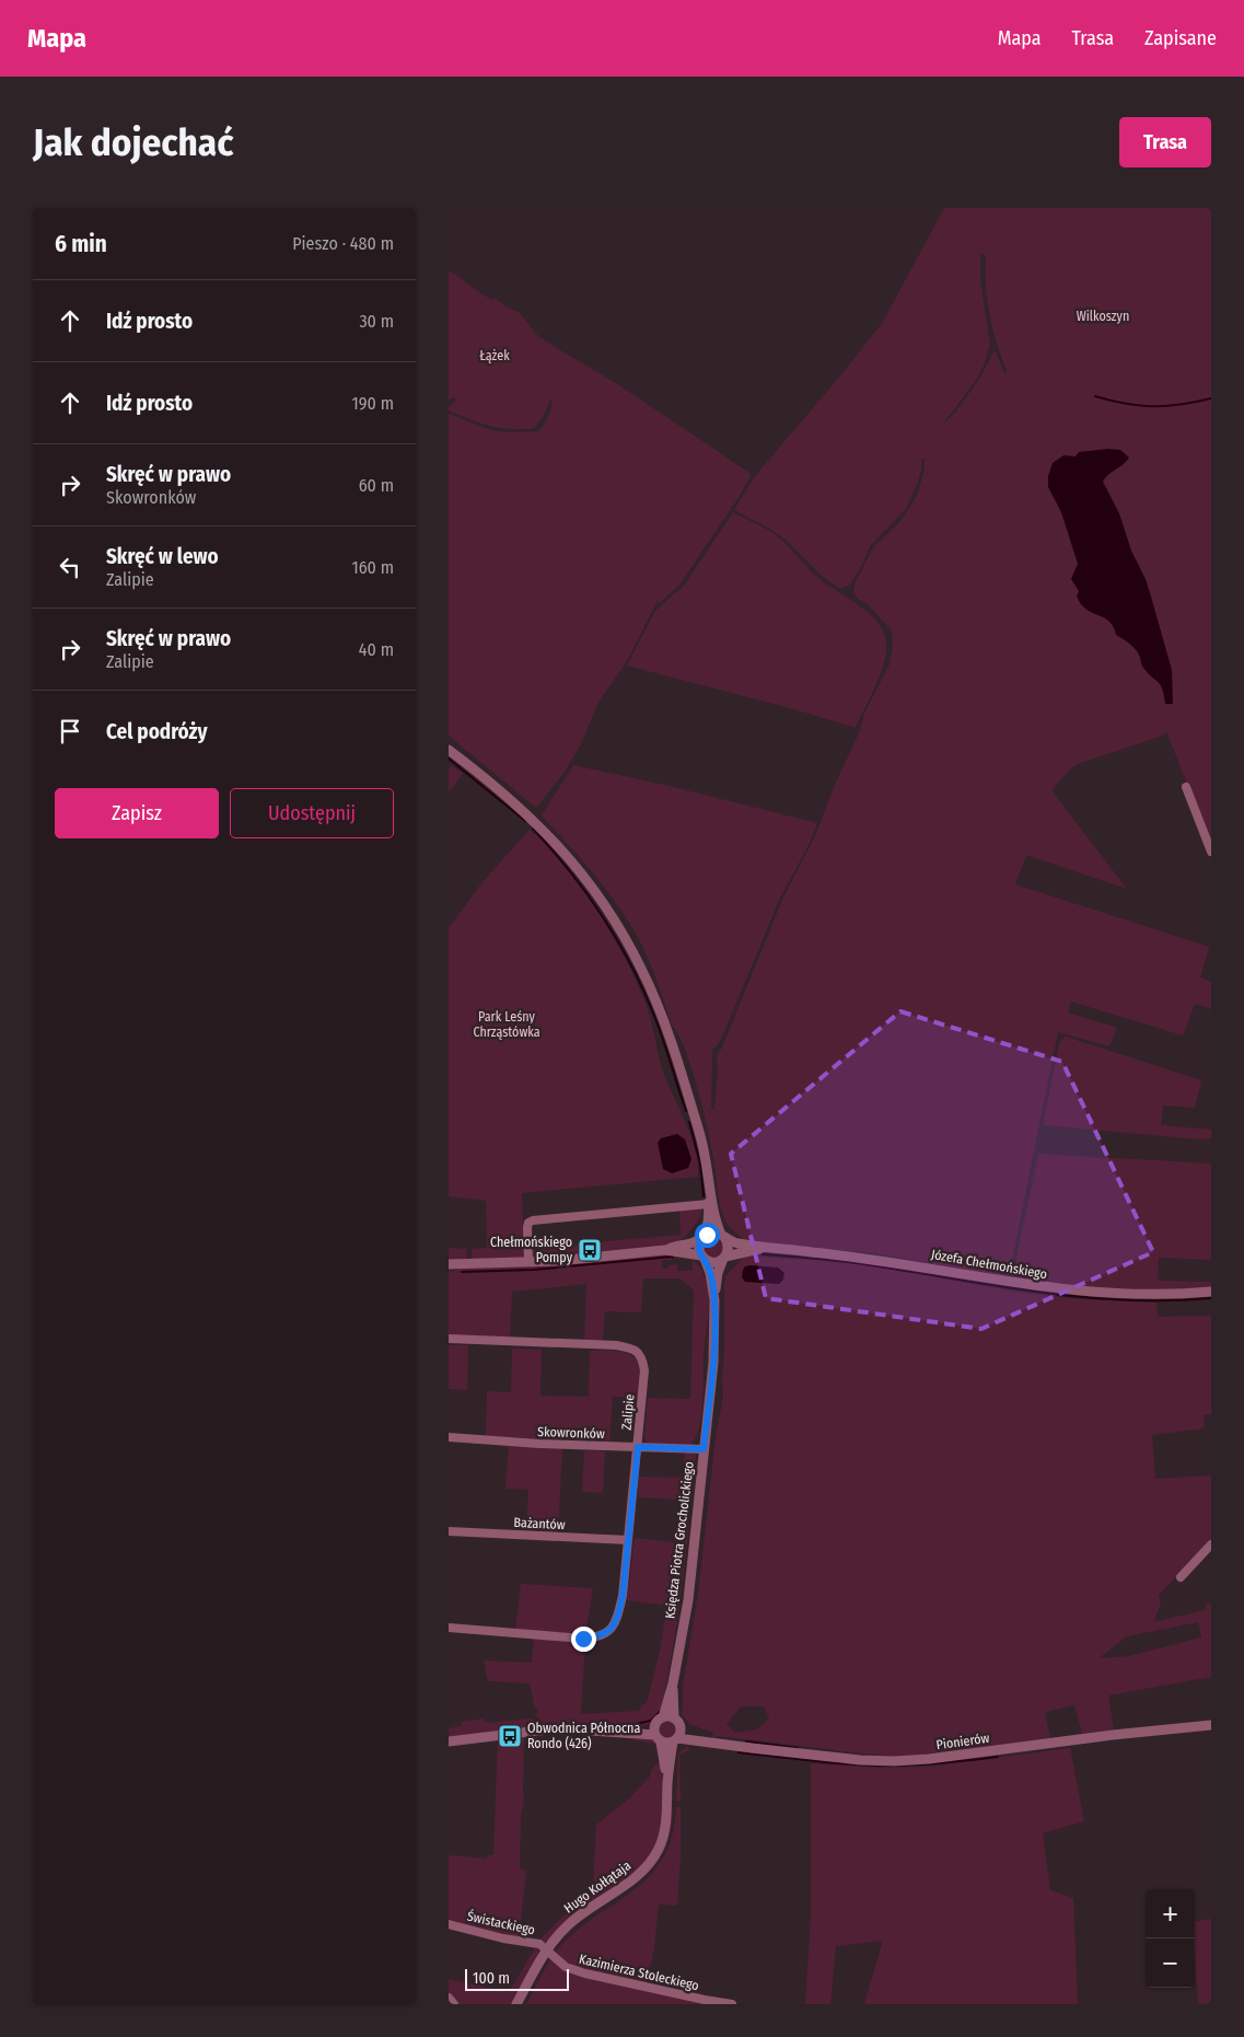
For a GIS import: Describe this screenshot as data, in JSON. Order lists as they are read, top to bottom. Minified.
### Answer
{"streets":{"street":["Józefa Chełmońskiego","Zalipie","Skowronków","Bażantów","Księdza Piotra Grocholickiego","Pionierów","Hugo Kołłątaja","Świstackiego","Kazimierza Stoleckiego"]},"crossings":[["Józefa Chełmońskiego","Księdza Piotra Grocholickiego"],["Zalipie","Skowronków"],["Zalipie","Bażantów"],["Skowronków","Księdza Piotra Grocholickiego"],["Księdza Piotra Grocholickiego","Hugo Kołłątaja"],["Hugo Kołłątaja","Świstackiego"],["Hugo Kołłątaja","Kazimierza Stoleckiego"],["Świstackiego","Kazimierza Stoleckiego"]],"parks":["Wilkoszyn","Łążek","Park Leśny Chrząstówka"],"places":{"bus stop":["Chełmońskiego Pompy","Obwodnica Północna Rondo (426)"]},"scale_bar":"100 m","page":{"header":"Mapa","nav":["Mapa","Trasa","Zapisane"],"buttons":["Trasa",["Zapisz","Udostępnij"]],"title":"Jak dojechać","heading":["6 min","Pieszo · 480 m"],"list":[["Idź prosto","30 m"],["Idź prosto","190 m"],["Skręć w prawo","Skowronków","60 m"],["Skręć w lewo","Zalipie","160 m"],["Skręć w prawo","Zalipie","40 m"],"Cel podróży"],"map_buttons":["+","−"],"scale":"100 m"}}
